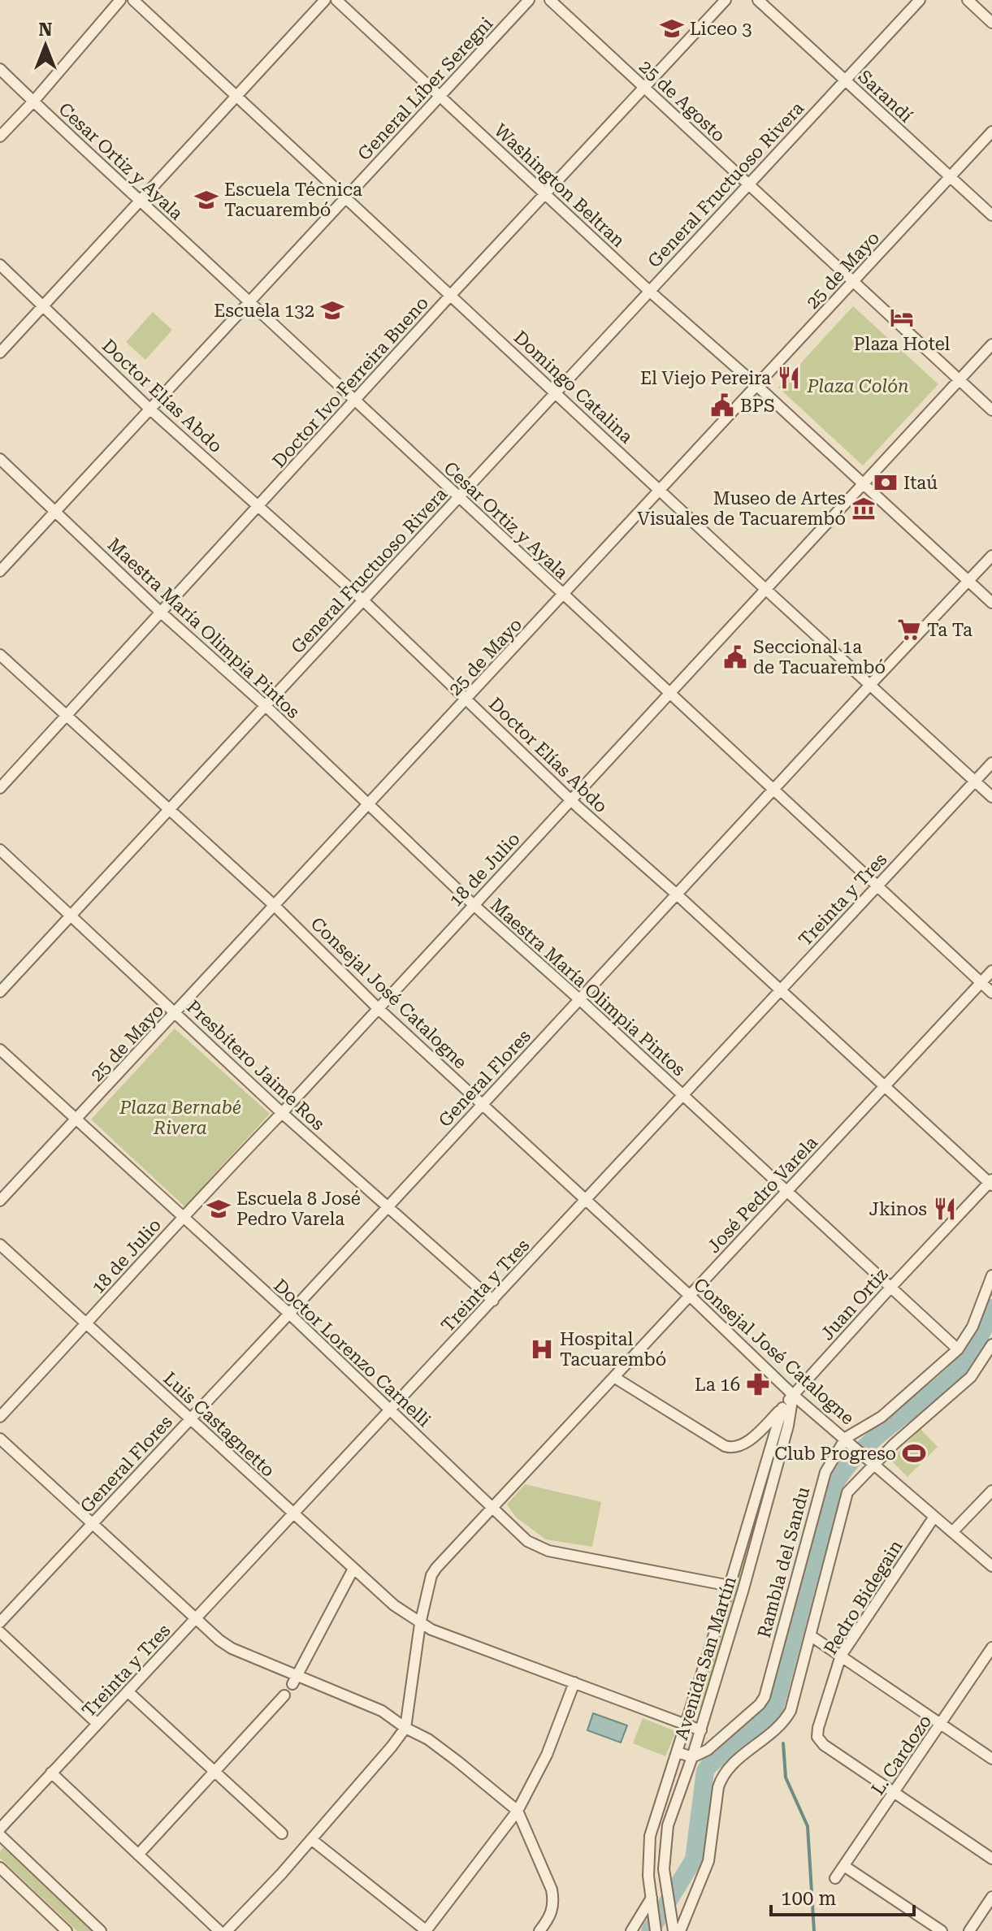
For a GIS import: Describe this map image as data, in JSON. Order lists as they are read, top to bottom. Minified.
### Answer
{"streets":{"street":["General Líber Seregni","Sarandí","25 de Agosto","Cesar Ortiz y Ayala","General Fructuoso Rivera","Washington Beltran","25 de Mayo","Doctor Ivo Ferreira Bueno","Domingo Catalina","Doctor Elías Abdo","Maestra María Olimpia Pintos","18 de Julio","Treinta y Tres","Consejal José Catalogne","Presbítero Jaime Ros","General Flores","José Pedro Varela","Juan Ortiz","Doctor Lorenzo Carnelli","Luis Castagnetto","Rambla del Sandu","Pedro Bidegain","Avenida San Martín","L. Cardozo"]},"crossings":[["General Líber Seregni","Cesar Ortiz y Ayala"],["General Líber Seregni","Washington Beltran"],["General Líber Seregni","Domingo Catalina"],["General Líber Seregni","Doctor Elías Abdo"],["General Líber Seregni","Maestra María Olimpia Pintos"],["Sarandí","General Fructuoso Rivera"],["Sarandí","25 de Mayo"],["25 de Agosto","General Fructuoso Rivera"],["25 de Agosto","25 de Mayo"],["25 de Agosto","Doctor Ivo Ferreira Bueno"],["25 de Agosto","18 de Julio"],["Cesar Ortiz y Ayala","General Fructuoso Rivera"],["Cesar Ortiz y Ayala","25 de Mayo"],["Cesar Ortiz y Ayala","Doctor Ivo Ferreira Bueno"],["Cesar Ortiz y Ayala","18 de Julio"],["Cesar Ortiz y Ayala","Treinta y Tres"],["Cesar Ortiz y Ayala","General Flores"],["Cesar Ortiz y Ayala","José Pedro Varela"],["General Fructuoso Rivera","Washington Beltran"],["General Fructuoso Rivera","Domingo Catalina"],["General Fructuoso Rivera","Doctor Elías Abdo"],["General Fructuoso Rivera","Maestra María Olimpia Pintos"],["General Fructuoso Rivera","Consejal José Catalogne"],["General Fructuoso Rivera","Presbítero Jaime Ros"],["Washington Beltran","25 de Mayo"],["Washington Beltran","Doctor Ivo Ferreira Bueno"],["Washington Beltran","18 de Julio"],["Washington Beltran","General Flores"],["25 de Mayo","Domingo Catalina"],["25 de Mayo","Doctor Elías Abdo"],["25 de Mayo","Maestra María Olimpia Pintos"],["25 de Mayo","Consejal José Catalogne"],["25 de Mayo","Presbítero Jaime Ros"],["25 de Mayo","Doctor Lorenzo Carnelli"],["Doctor Ivo Ferreira Bueno","Domingo Catalina"],["Doctor Ivo Ferreira Bueno","Doctor Elías Abdo"],["Doctor Ivo Ferreira Bueno","Maestra María Olimpia Pintos"],["Doctor Ivo Ferreira Bueno","Consejal José Catalogne"],["Domingo Catalina","18 de Julio"],["Domingo Catalina","Treinta y Tres"],["Domingo Catalina","General Flores"],["Doctor Elías Abdo","18 de Julio"],["Doctor Elías Abdo","Treinta y Tres"],["Doctor Elías Abdo","General Flores"],["Doctor Elías Abdo","José Pedro Varela"],["Doctor Elías Abdo","Juan Ortiz"],["Maestra María Olimpia Pintos","18 de Julio"],["Maestra María Olimpia Pintos","Treinta y Tres"],["Maestra María Olimpia Pintos","General Flores"],["Maestra María Olimpia Pintos","José Pedro Varela"],["Maestra María Olimpia Pintos","Juan Ortiz"],["18 de Julio","Consejal José Catalogne"],["18 de Julio","Presbítero Jaime Ros"],["18 de Julio","Doctor Lorenzo Carnelli"],["18 de Julio","Luis Castagnetto"],["Treinta y Tres","Consejal José Catalogne"],["Treinta y Tres","Presbítero Jaime Ros"],["Treinta y Tres","Doctor Lorenzo Carnelli"],["Treinta y Tres","Luis Castagnetto"],["Consejal José Catalogne","General Flores"],["Consejal José Catalogne","José Pedro Varela"],["Consejal José Catalogne","Juan Ortiz"],["Consejal José Catalogne","Rambla del Sandu"],["Consejal José Catalogne","Pedro Bidegain"],["Consejal José Catalogne","Avenida San Martín"],["Presbítero Jaime Ros","General Flores"],["General Flores","Doctor Lorenzo Carnelli"],["General Flores","Luis Castagnetto"],["José Pedro Varela","Juan Ortiz"],["José Pedro Varela","Doctor Lorenzo Carnelli"],["José Pedro Varela","Luis Castagnetto"],["Juan Ortiz","Avenida San Martín"],["Doctor Lorenzo Carnelli","Avenida San Martín"],["Luis Castagnetto","Avenida San Martín"],["Rambla del Sandu","Avenida San Martín"],["Pedro Bidegain","L. Cardozo"]],"parks":["Plaza Colón","Plaza Bernabé Rivera"],"places":{"school or university":["Liceo 3","Escuela Técnica Tacuarembó","Escuela 132","Escuela 8 José Pedro Varela"],"hotel":["Plaza Hotel"],"restaurant":["El Viejo Pereira","Jkinos"],"public building":["BPS","Seccional 1a de Tacuarembó"],"bank":["Itaú"],"museum":["Museo de Artes Visuales de Tacuarembó"],"supermarket":["Ta Ta"],"hospital":["Hospital Tacuarembó"],"pharmacy":["La 16"],"sports":["Club Progreso"]},"scale_bar":"100 m","north":"top"}
